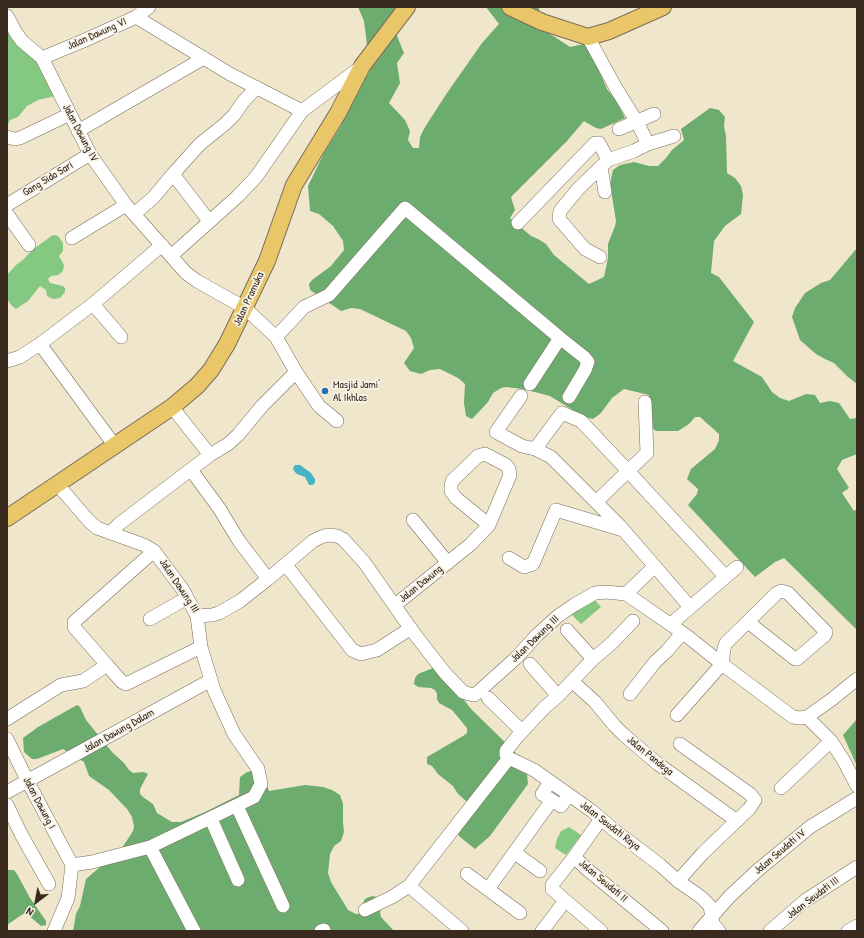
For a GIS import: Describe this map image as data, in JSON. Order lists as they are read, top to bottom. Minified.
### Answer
{"streets":{"main road":["Jalan Pramuka"],"street":["Jalan Dawung VI","Jalan Dawung IV","Gang Sido Sari","Jalan Dawung","Jalan Dawung III","Jalan Dawung Dalam","Jalan Pandega","Jalan Dawung I","Jalan Seudati Raya","Jalan Seudati IV","Jalan Seudati II","Jalan Seudati III"]},"crossings":[["Jalan Dawung VI","Jalan Dawung IV"],["Jalan Dawung IV","Gang Sido Sari"],["Jalan Dawung IV","Jalan Pramuka"],["Jalan Pramuka","Jalan Dawung III"],["Jalan Dawung","Jalan Dawung III"],["Jalan Dawung Dalam","Jalan Dawung I"],["Jalan Seudati Raya","Jalan Seudati IV"]],"places":["Masjid Jami' Al Ikhlas"],"north":"bottom left"}
